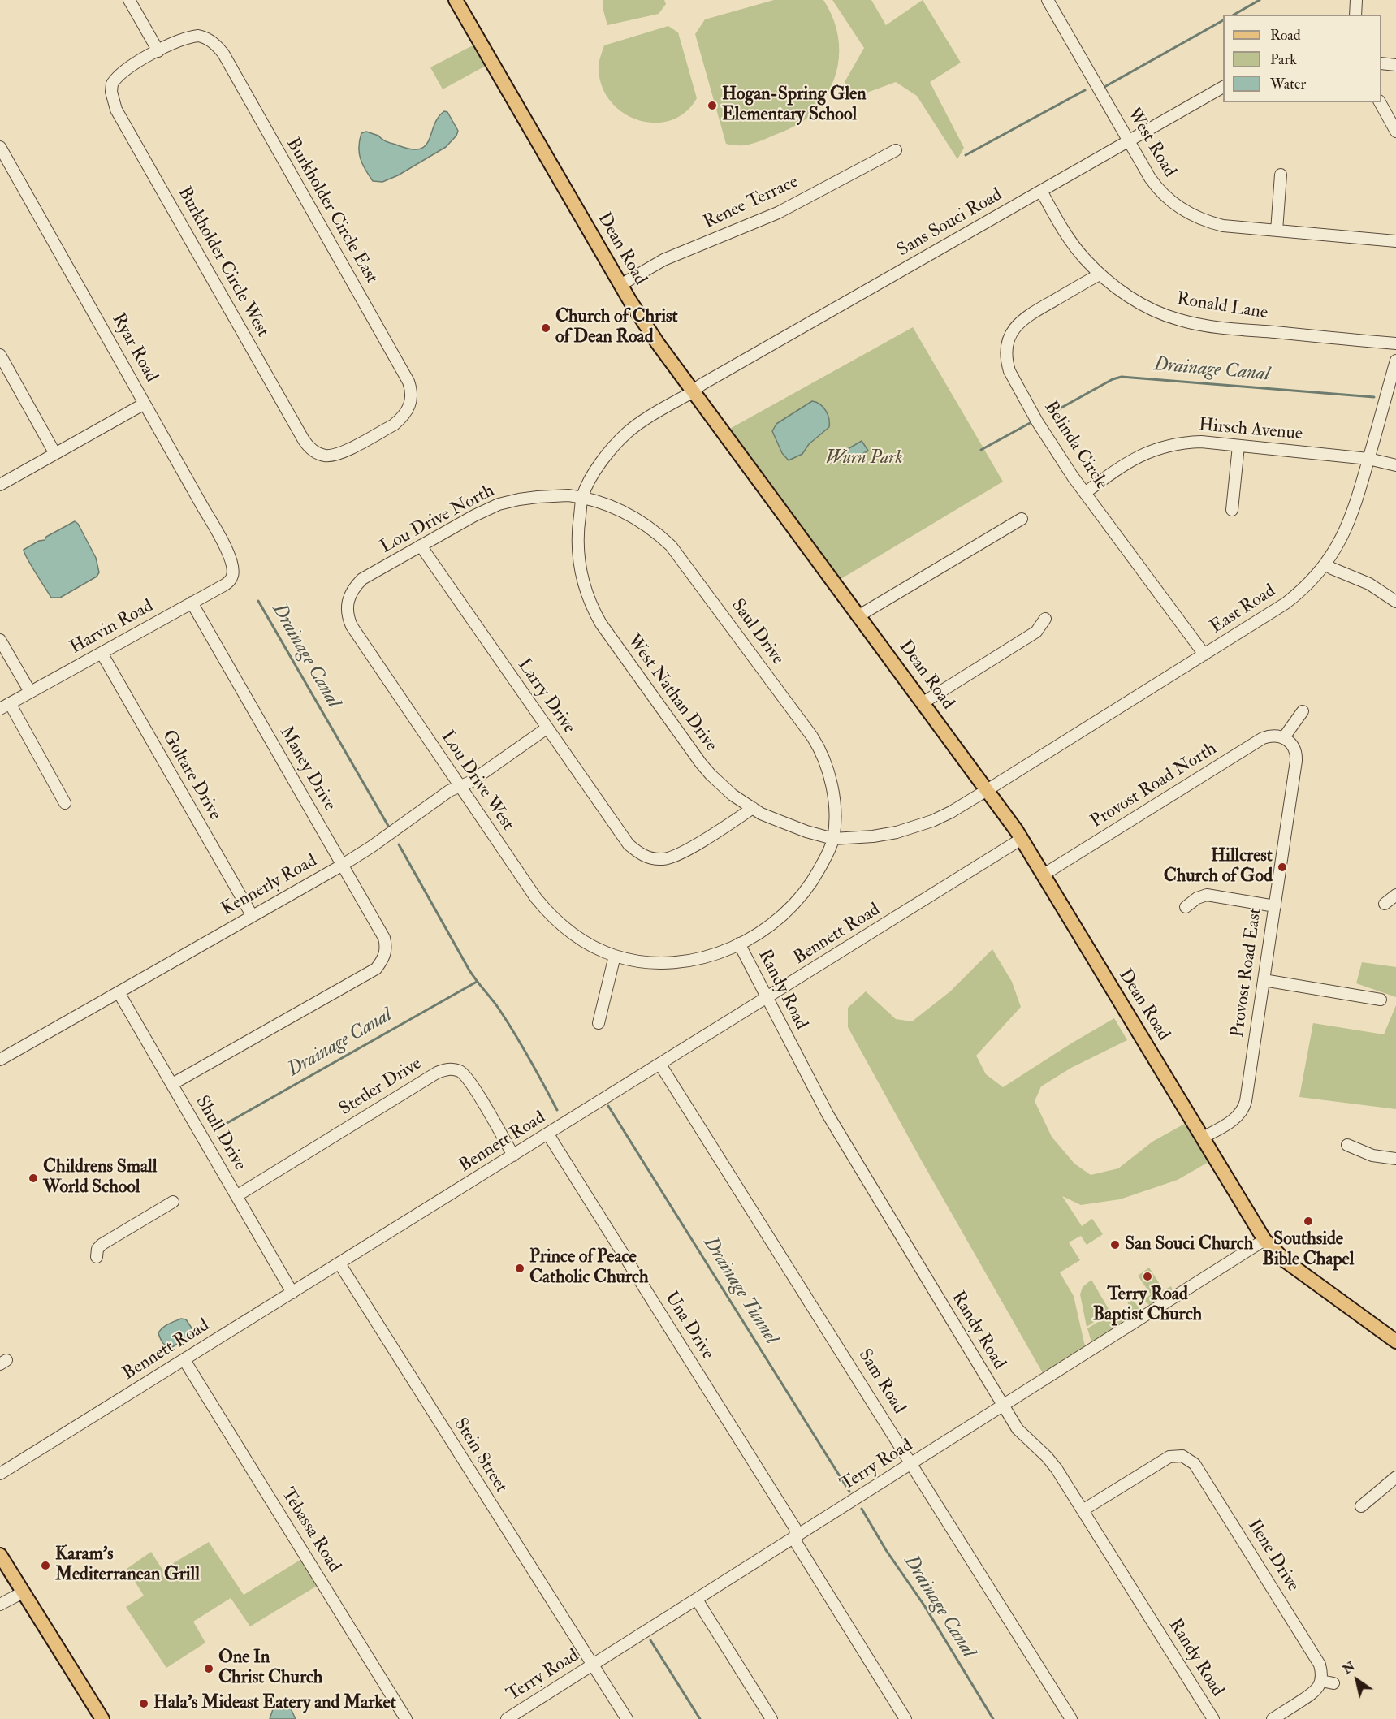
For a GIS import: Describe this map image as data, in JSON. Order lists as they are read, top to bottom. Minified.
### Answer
{"streets":{"main road":["Dean Road"],"street":["West Road","Renee Terrace","Burkholder Circle East","Sans Souci Road","Burkholder Circle West","Ronald Lane","Ryar Road","Hirsch Avenue","Belinda Circle","Lou Drive North","East Road","Harvin Road","Saul Drive","West Nathan Drive","Larry Drive","Maney Drive","Goltare Drive","Lou Drive West","Provost Road North","Kennerly Road","Bennett Road","Provost Road East","Randy Road","Stetler Drive","Shull Drive","Una Drive","Sam Road","Stein Street","Terry Road","Tebassa Road","Ilene Drive"]},"crossings":[["West Road","Sans Souci Road"],["Renee Terrace","Dean Road"],["Burkholder Circle East","Burkholder Circle West"],["Sans Souci Road","Dean Road"],["Sans Souci Road","Ronald Lane"],["Sans Souci Road","Lou Drive North"],["Sans Souci Road","Saul Drive"],["Sans Souci Road","West Nathan Drive"],["Dean Road","East Road"],["Dean Road","Provost Road North"],["Dean Road","Bennett Road"],["Dean Road","Provost Road East"],["Dean Road","Terry Road"],["Ronald Lane","Belinda Circle"],["Ryar Road","Harvin Road"],["Hirsch Avenue","Belinda Circle"],["Hirsch Avenue","East Road"],["Belinda Circle","East Road"],["Lou Drive North","Saul Drive"],["Lou Drive North","West Nathan Drive"],["Lou Drive North","Larry Drive"],["Lou Drive North","Lou Drive West"],["East Road","Saul Drive"],["East Road","West Nathan Drive"],["East Road","Lou Drive West"],["Harvin Road","Maney Drive"],["Harvin Road","Goltare Drive"],["Saul Drive","West Nathan Drive"],["Saul Drive","Lou Drive West"],["West Nathan Drive","Larry Drive"],["West Nathan Drive","Lou Drive West"],["Larry Drive","Kennerly Road"],["Maney Drive","Kennerly Road"],["Maney Drive","Shull Drive"],["Goltare Drive","Kennerly Road"],["Lou Drive West","Kennerly Road"],["Lou Drive West","Randy Road"],["Provost Road North","Provost Road East"],["Kennerly Road","Shull Drive"],["Bennett Road","Randy Road"],["Bennett Road","Stetler Drive"],["Bennett Road","Shull Drive"],["Bennett Road","Una Drive"],["Bennett Road","Sam Road"],["Bennett Road","Stein Street"],["Bennett Road","Tebassa Road"],["Randy Road","Terry Road"],["Randy Road","Ilene Drive"],["Stetler Drive","Shull Drive"],["Una Drive","Terry Road"],["Sam Road","Terry Road"],["Stein Street","Terry Road"]],"water":["Drainage Canal","Drainage Tunnel"],"parks":["Wurn Park"],"places":["Hogan-Spring Glen Elementary School","Church of Christ of Dean Road","Hillcrest Church of God","Childrens Small World School","Southside Bible Chapel","San Souci Church","Prince of Peace Catholic Church","Terry Road Baptist Church","Karam's Mediterranean Grill","One In Christ Church","Hala's Mideast Eatery and Market"],"legend":["Road","Park","Water"],"north":"top left"}
